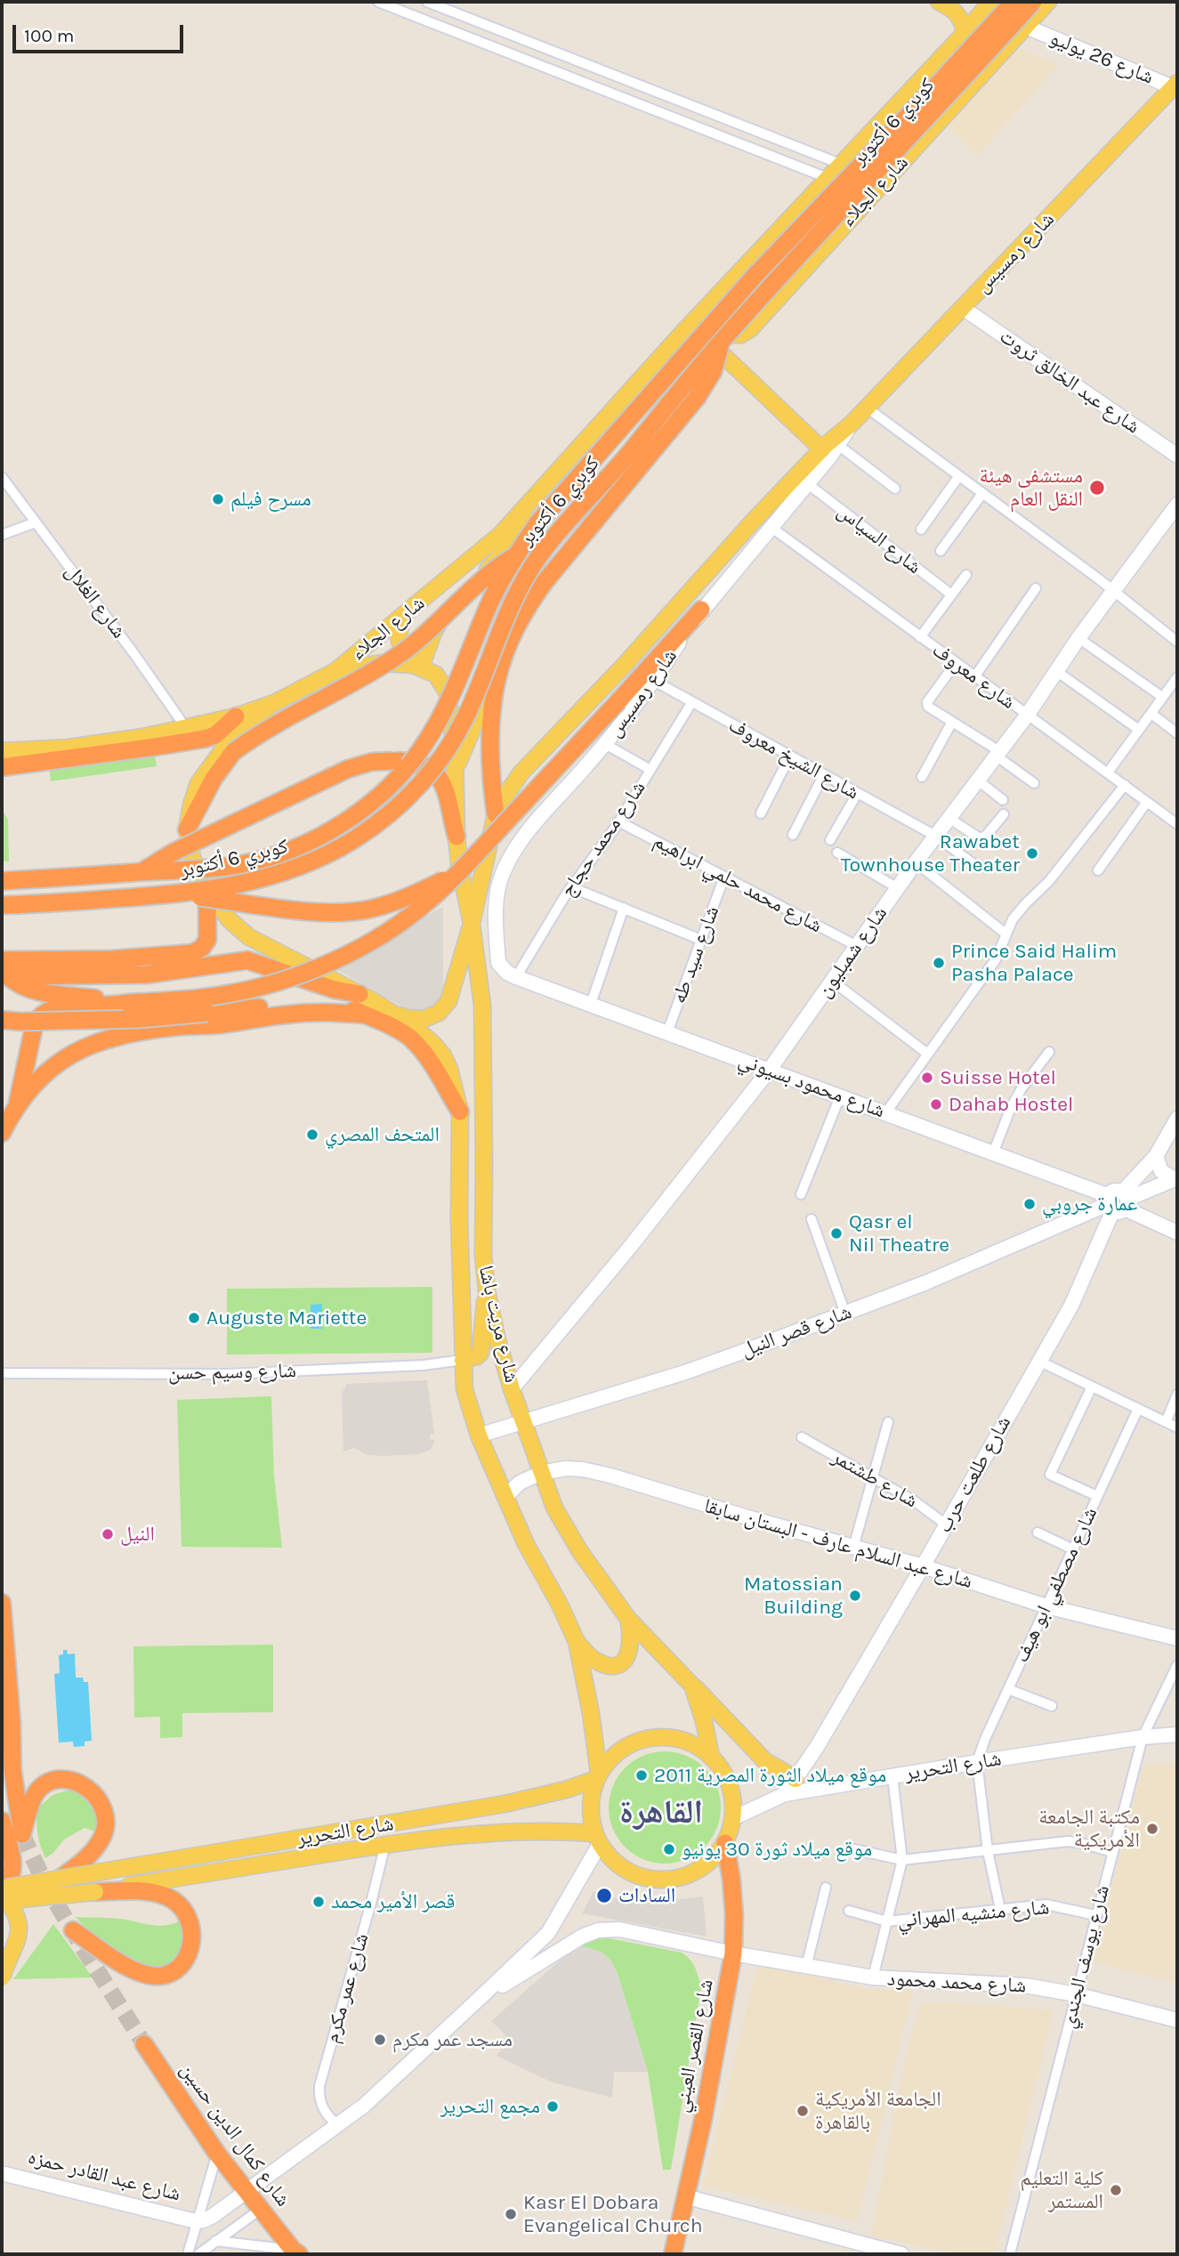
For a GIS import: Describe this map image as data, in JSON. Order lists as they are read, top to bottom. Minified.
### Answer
{"streets":{"highway":["كوبري 6 أكتوبر","شارع القصر العيني","شارع كمال الدين حسين"],"main road":["شارع الجلاء","شارع رمسيس","شارع مريت باشا","شارع التحرير"],"street":["شارع 26 يوليو","شارع عبد الخالق ثروت","شارع السياس","شارع الغلال","شارع معروف","شارع الشيخ معروف","شارع محمد حجاج","شارع محمد حلمي ابراهيم","شارع شمبليون","شارع سيد طه","شارع محمود بسيوني","شارع قصر النيل","شارع وسيم حسن","شارع طلعت حرب","شارع طشتمر","شارع عبد السلام عارف - البستان سابقا","شارع مصطفي ابو هيف","شارع منشيه المهراني","شارع يوسف الجندي","شارع محمد محمود","شارع عمر مكرم","شارع عبد القادر حمزه"]},"crossings":[["شارع 26 يوليو","شارع الجلاء"],["شارع 26 يوليو","شارع رمسيس"],["شارع الجلاء","شارع رمسيس"],["شارع الجلاء","شارع الغلال"],["شارع الجلاء","شارع مريت باشا"],["شارع رمسيس","شارع عبد الخالق ثروت"],["شارع رمسيس","شارع السياس"],["شارع رمسيس","شارع معروف"],["شارع رمسيس","شارع الشيخ معروف"],["شارع رمسيس","شارع محمد حجاج"],["شارع رمسيس","شارع محمود بسيوني"],["شارع رمسيس","شارع مريت باشا"],["شارع معروف","شارع شمبليون"],["شارع الشيخ معروف","شارع محمد حجاج"],["شارع الشيخ معروف","شارع شمبليون"],["شارع محمد حجاج","شارع محمد حلمي ابراهيم"],["شارع محمد حجاج","شارع محمود بسيوني"],["شارع محمد حلمي ابراهيم","شارع شمبليون"],["شارع محمد حلمي ابراهيم","شارع سيد طه"],["شارع شمبليون","شارع محمود بسيوني"],["شارع شمبليون","شارع مريت باشا"],["شارع سيد طه","شارع محمود بسيوني"],["شارع محمود بسيوني","شارع قصر النيل"],["شارع محمود بسيوني","شارع طلعت حرب"],["شارع مريت باشا","شارع قصر النيل"],["شارع مريت باشا","شارع وسيم حسن"],["شارع مريت باشا","شارع عبد السلام عارف - البستان سابقا"],["شارع مريت باشا","شارع التحرير"],["شارع مريت باشا","شارع القصر العيني"],["شارع قصر النيل","شارع طلعت حرب"],["شارع طلعت حرب","شارع طشتمر"],["شارع طلعت حرب","شارع عبد السلام عارف - البستان سابقا"],["شارع طلعت حرب","شارع التحرير"],["شارع عبد السلام عارف - البستان سابقا","شارع مصطفي ابو هيف"],["شارع مصطفي ابو هيف","شارع التحرير"],["شارع التحرير","شارع يوسف الجندي"],["شارع التحرير","شارع عمر مكرم"],["شارع التحرير","شارع القصر العيني"],["شارع منشيه المهراني","شارع يوسف الجندي"],["شارع يوسف الجندي","شارع محمد محمود"],["شارع محمد محمود","شارع القصر العيني"]],"districts":["القاهرة"],"places":["مستشفى هيئة النقل العام","مسرح فيلم","Rawabet Townhouse Theater","Prince Said Halim Pasha Palace","Suisse Hotel","Dahab Hostel","المتحف المصري","عمارة جروبي","Qasr el Nil Theatre","Auguste Mariette","النيل","Matossian Building","موقع ميلاد الثورة المصرية 2011","مكتبة الجامعة الأمريكية","موقع ميلاد ثورة 30 يونيو","السادات","قصر الأمير محمد","مسجد عمر مكرم","مجمع التحرير","الجامعة الأمريكية بالقاهرة","كلية التعليم المستمر","Kasr El Dobara Evangelical Church"],"scale_bar":"100 m"}
